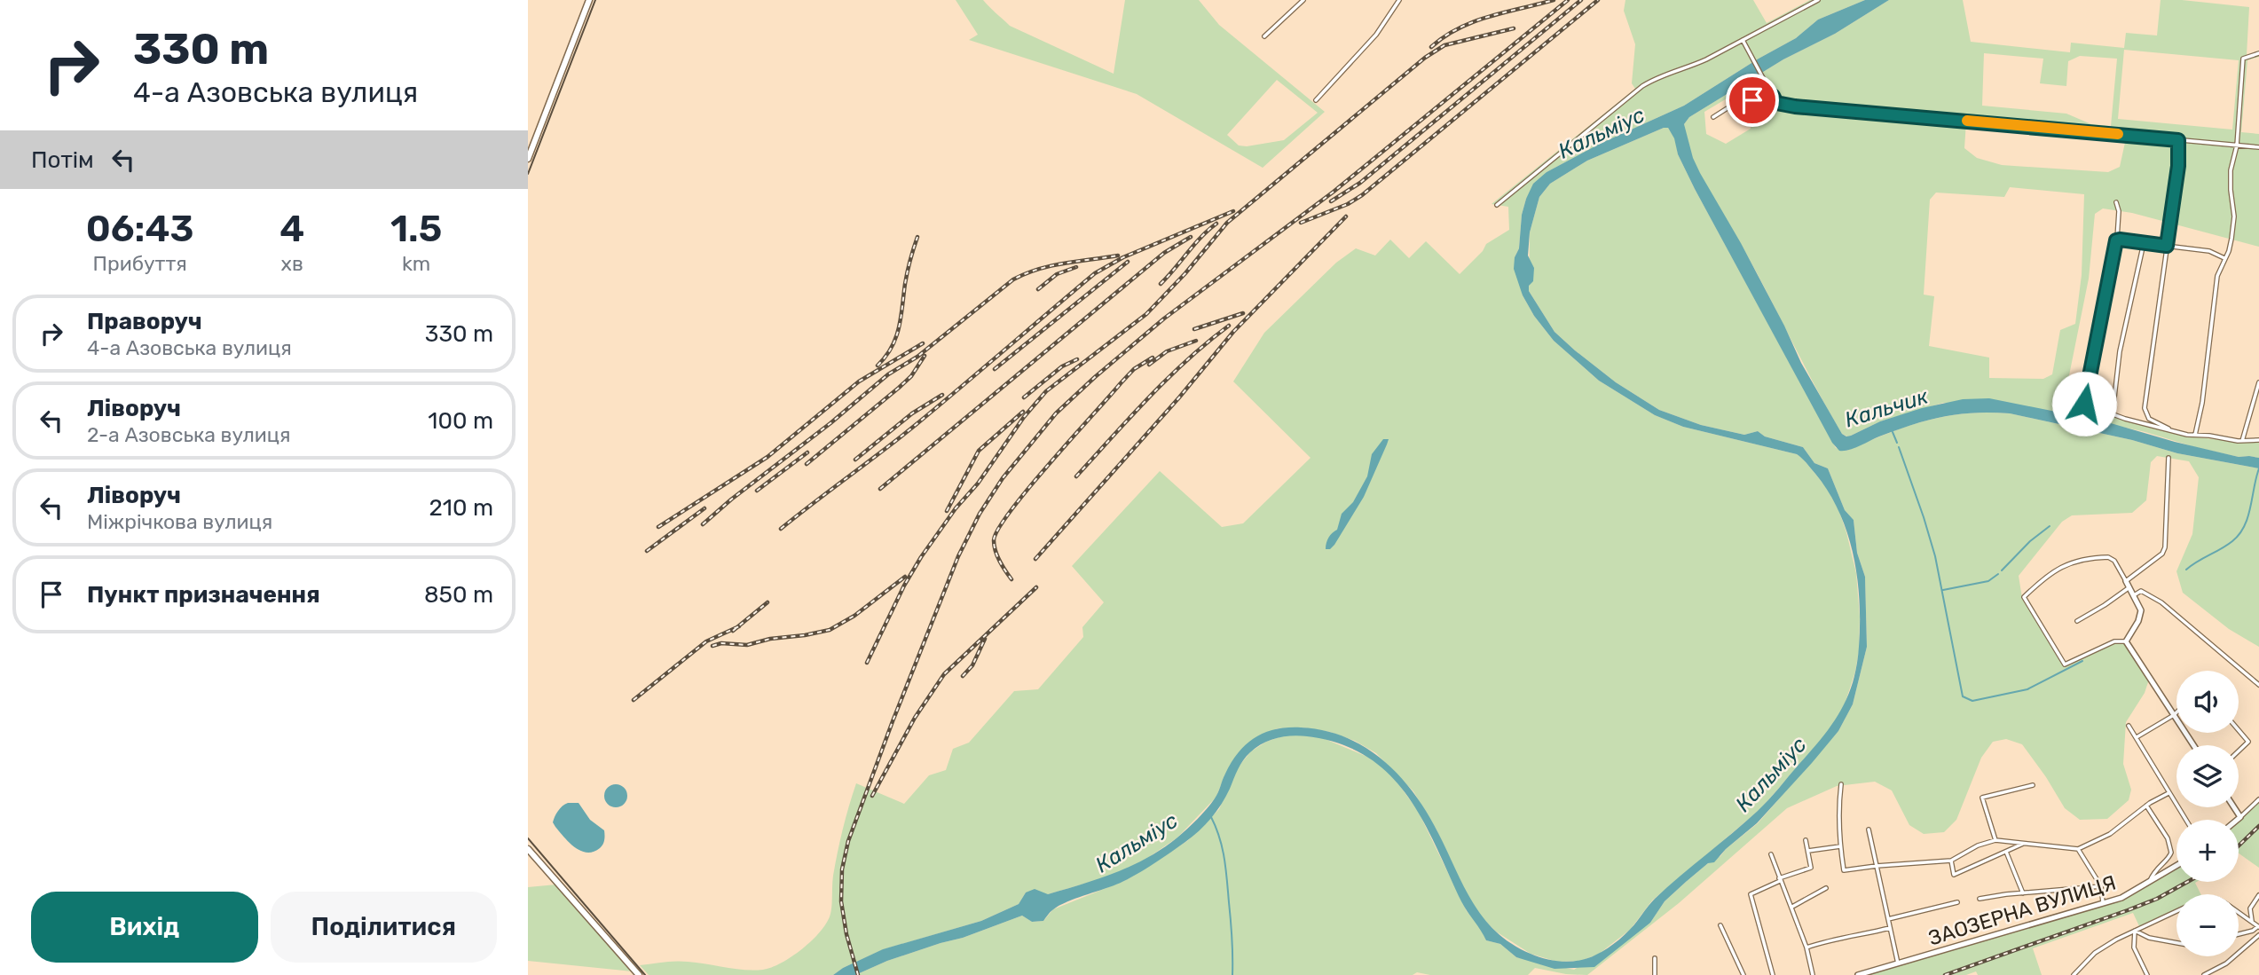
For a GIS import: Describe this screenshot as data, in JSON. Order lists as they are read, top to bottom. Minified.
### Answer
{"streets":{"street":["ЗАОЗЕРНА ВУЛИЦЯ"]},"water":["Кальміус","Кальчик"],"page":{"turn":["330 m","4-а Азовська вулиця"],"then":"Потім","eta":["06:43","Прибуття","4","хв","1.5","km"],"list":[{"name":"Праворуч","note":"4-а Азовська вулиця","value":"330 m"},{"name":"Ліворуч","note":"2-а Азовська вулиця","value":"100 m"},{"name":"Ліворуч","note":"Міжрічкова вулиця","value":"210 m"},{"name":"Пункт призначення","value":"850 m"}],"map_buttons":["+","−"],"buttons":["Вихід","Поділитися"]}}
